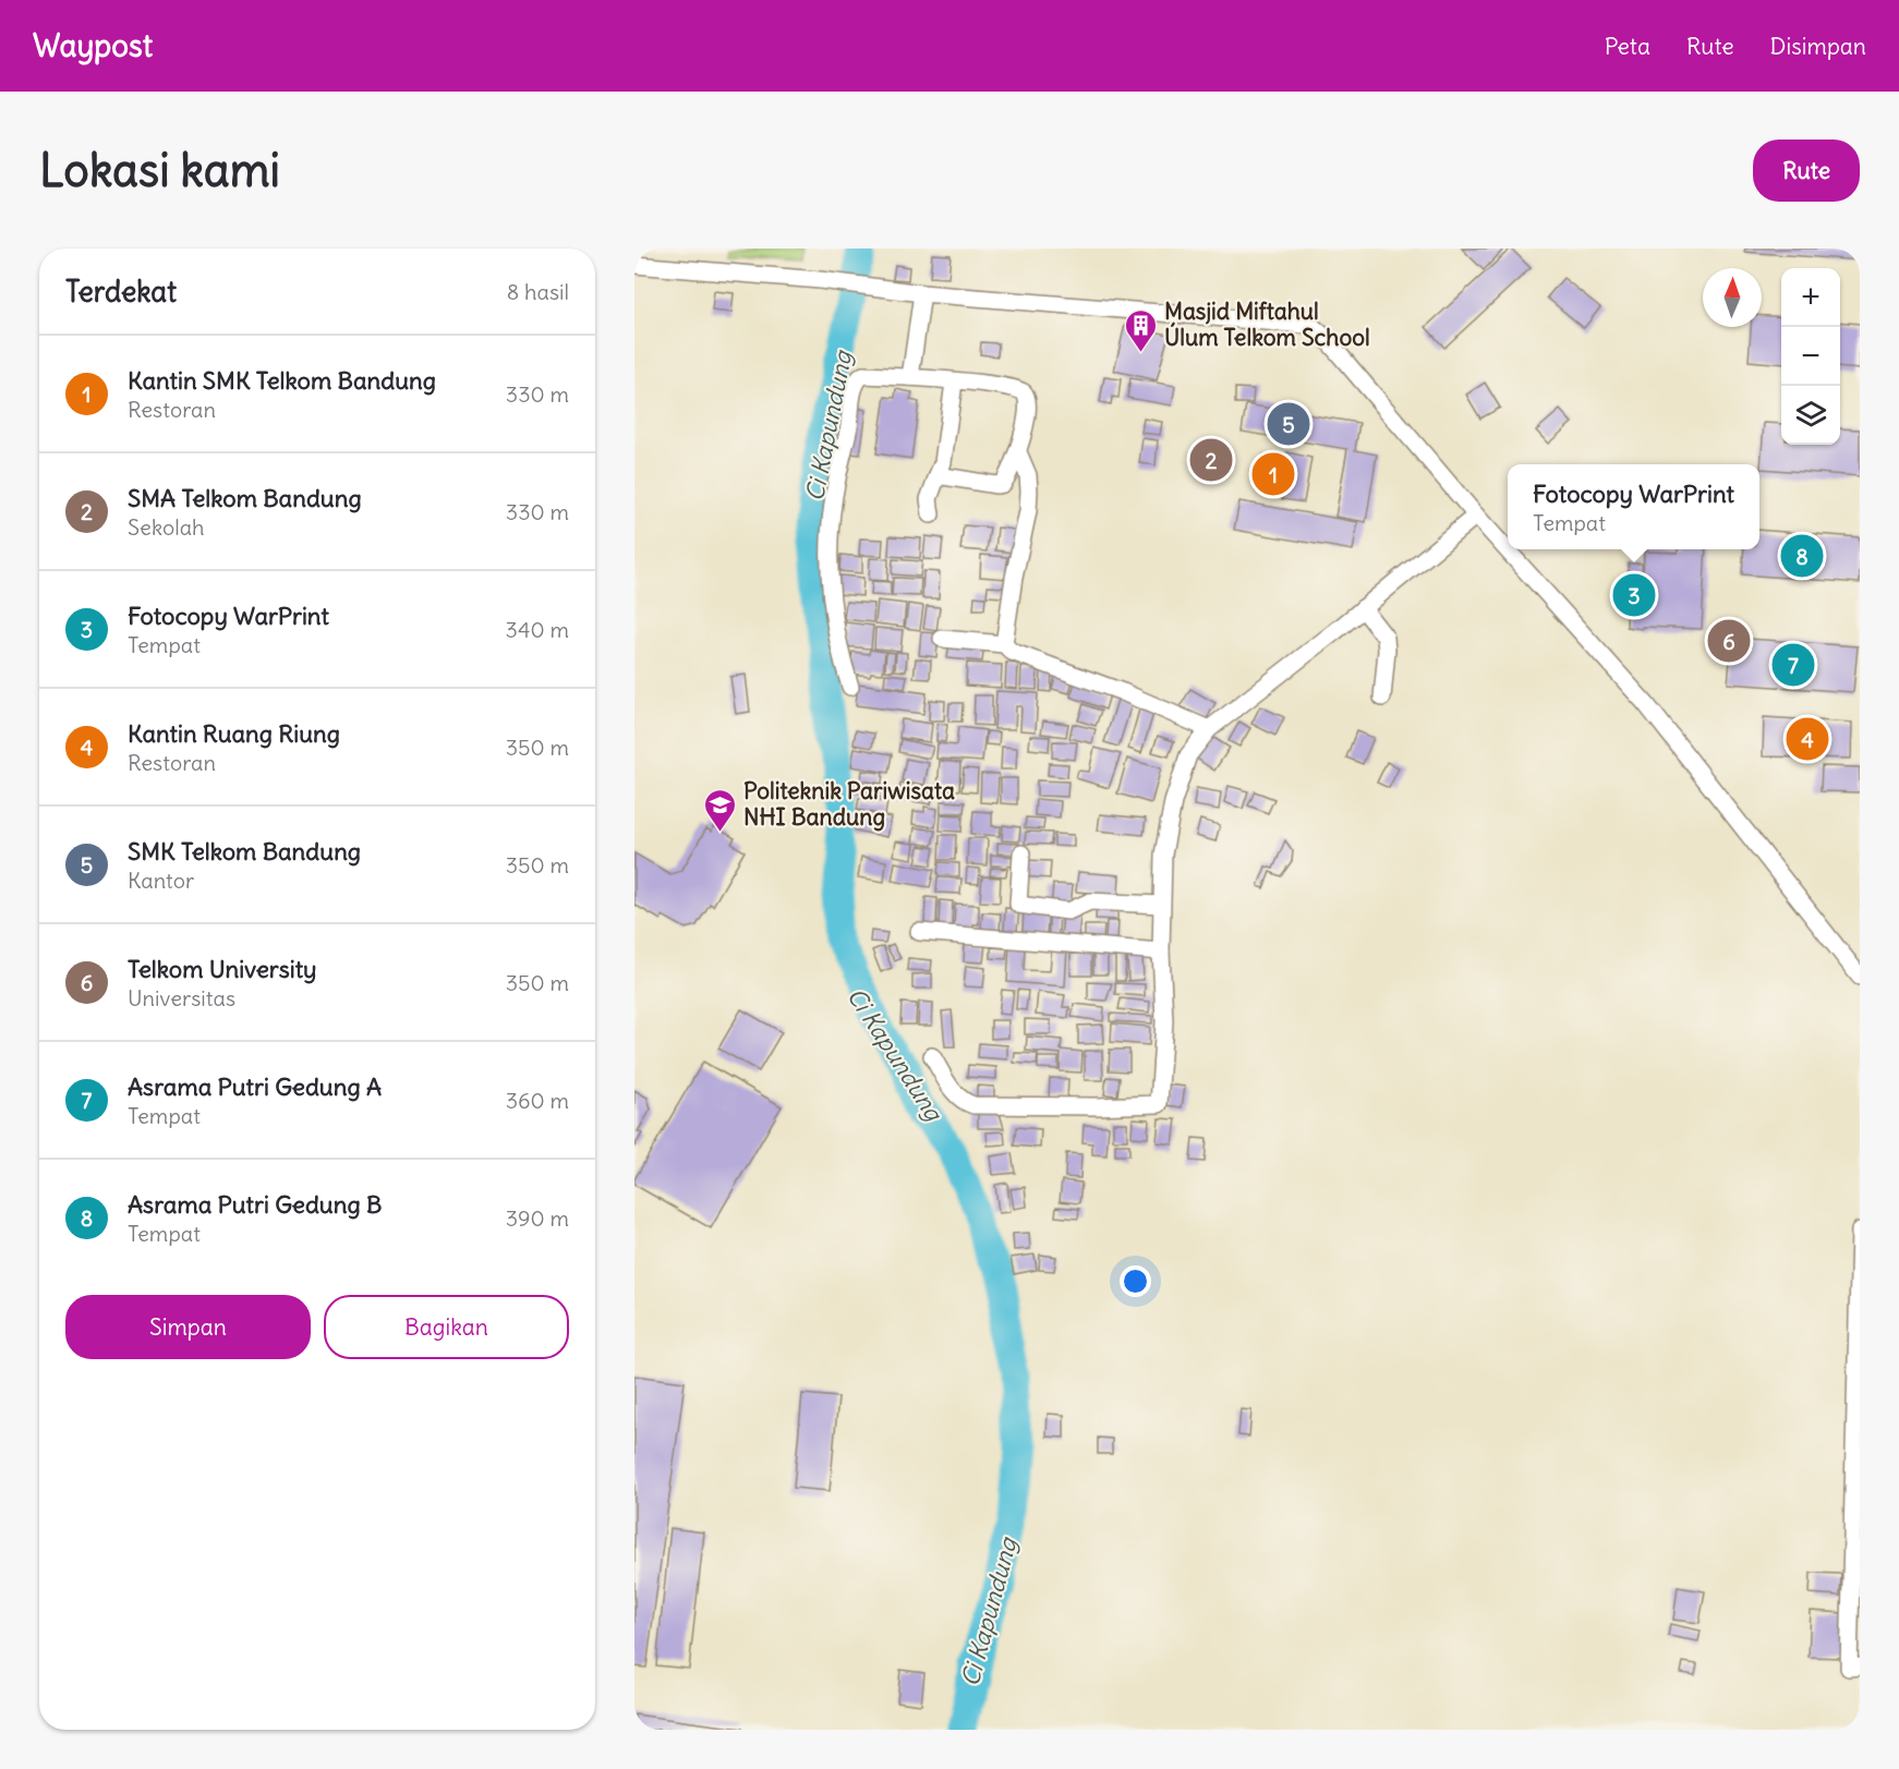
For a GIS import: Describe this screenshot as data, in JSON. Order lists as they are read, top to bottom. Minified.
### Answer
{"water":["Ci Kapundung"],"places":{"building":["Masjid Miftahul Úlum Telkom School"],"school or university":["Politeknik Pariwisata NHI Bandung"]},"north":"top","page":{"header":"Waypost","nav":["Peta","Rute","Disimpan"],"buttons":["Rute",["Simpan","Bagikan"]],"title":"Lokasi kami","heading":["Terdekat","8 hasil"],"map_buttons":["+","−"],"list":[{"mark":"1","name":"Kantin SMK Telkom Bandung","note":"Restoran","value":"330 m"},{"mark":"2","name":"SMA Telkom Bandung","note":"Sekolah","value":"330 m"},{"mark":"3","name":"Fotocopy WarPrint","note":"Tempat","value":"340 m"},{"mark":"4","name":"Kantin Ruang Riung","note":"Restoran","value":"350 m"},{"mark":"5","name":"SMK Telkom Bandung","note":"Kantor","value":"350 m"},{"mark":"6","name":"Telkom University","note":"Universitas","value":"350 m"},{"mark":"7","name":"Asrama Putri Gedung A","note":"Tempat","value":"360 m"},{"mark":"8","name":"Asrama Putri Gedung B","note":"Tempat","value":"390 m"}],"pins":["5","2","1","8","3","6","7","4"],"popup":["Fotocopy WarPrint","Tempat"]}}
